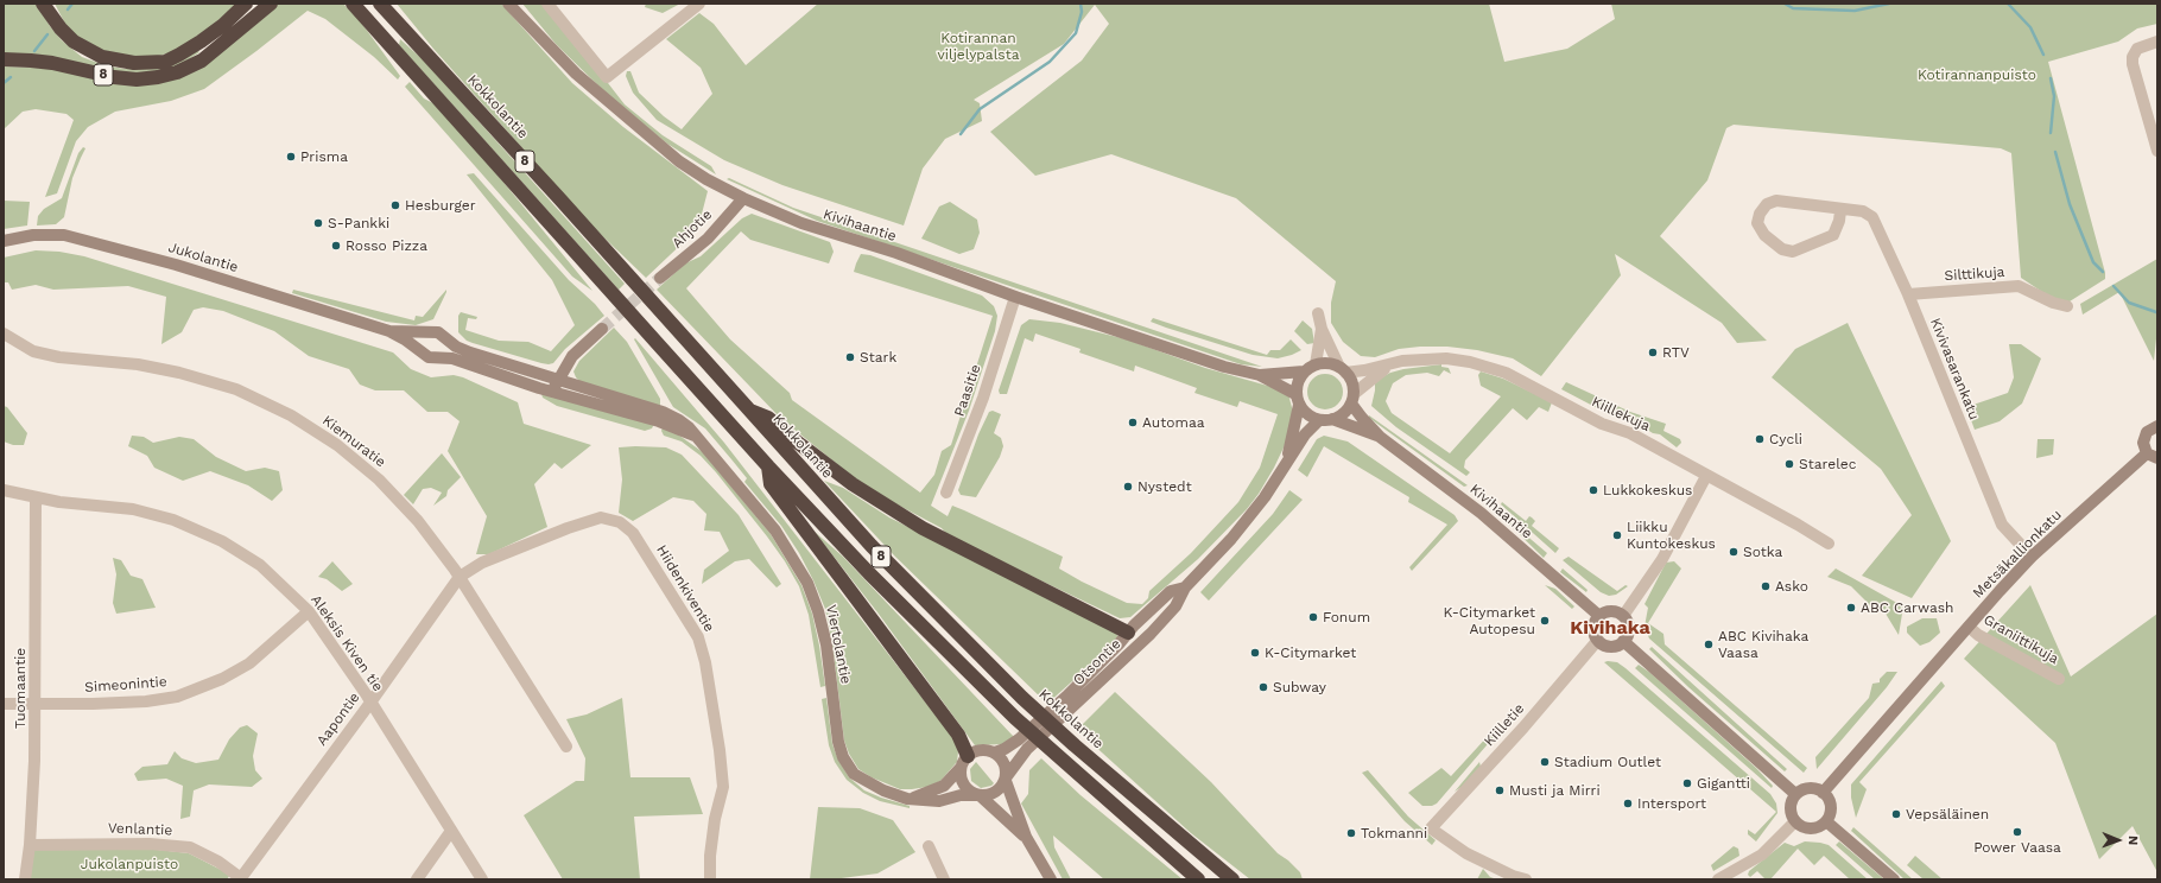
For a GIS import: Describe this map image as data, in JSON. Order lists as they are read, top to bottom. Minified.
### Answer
{"streets":{"highway":["8","Kokkolantie"],"main road":["Kivihaantie","Ahjotie","Jukolantie","Metsäkallionkatu","Viertolantie","Otsontie"],"street":["Silttikuja","Kivivasarankatu","Paasitie","Kiillekuja","Kiemuratie","Hiidenkiventie","Graniittikuja","Aleksis Kiven tie","Simeonintie","Tuomaantie","Aapontie","Kiilletie","Venlantie"]},"crossings":[["Kivihaantie","Ahjotie"],["Kivihaantie","Paasitie"],["Kivihaantie","Kiillekuja"],["Kivihaantie","Otsontie"],["Kivihaantie","Kiilletie"],["Silttikuja","Kivivasarankatu"],["Kivivasarankatu","Metsäkallionkatu"],["Kiillekuja","Otsontie"],["Kiemuratie","Hiidenkiventie"],["Kiemuratie","Aapontie"],["Metsäkallionkatu","Graniittikuja"],["Hiidenkiventie","Aapontie"],["Aleksis Kiven tie","Simeonintie"],["Aleksis Kiven tie","Tuomaantie"],["Aleksis Kiven tie","Aapontie"],["Viertolantie","Otsontie"],["Simeonintie","Tuomaantie"],["Tuomaantie","Venlantie"],["Aapontie","Venlantie"]],"districts":["Kivihaka"],"parks":["Kotirannan viljelypalsta","Kotirannanpuisto","Jukolanpuisto"],"places":["Prisma","Hesburger","S-Pankki","Rosso Pizza","RTV","Stark","Automaa","Cycli","Starelec","Nystedt","Lukkokeskus","Liikku Kuntokeskus","Sotka","Asko","ABC Carwash","Fonum","K-Citymarket Autopesu","ABC Kivihaka Vaasa","K-Citymarket","Subway","Stadium Outlet","Gigantti","Musti ja Mirri","Intersport","Vepsäläinen","Power Vaasa","Tokmanni"],"north":"right"}
